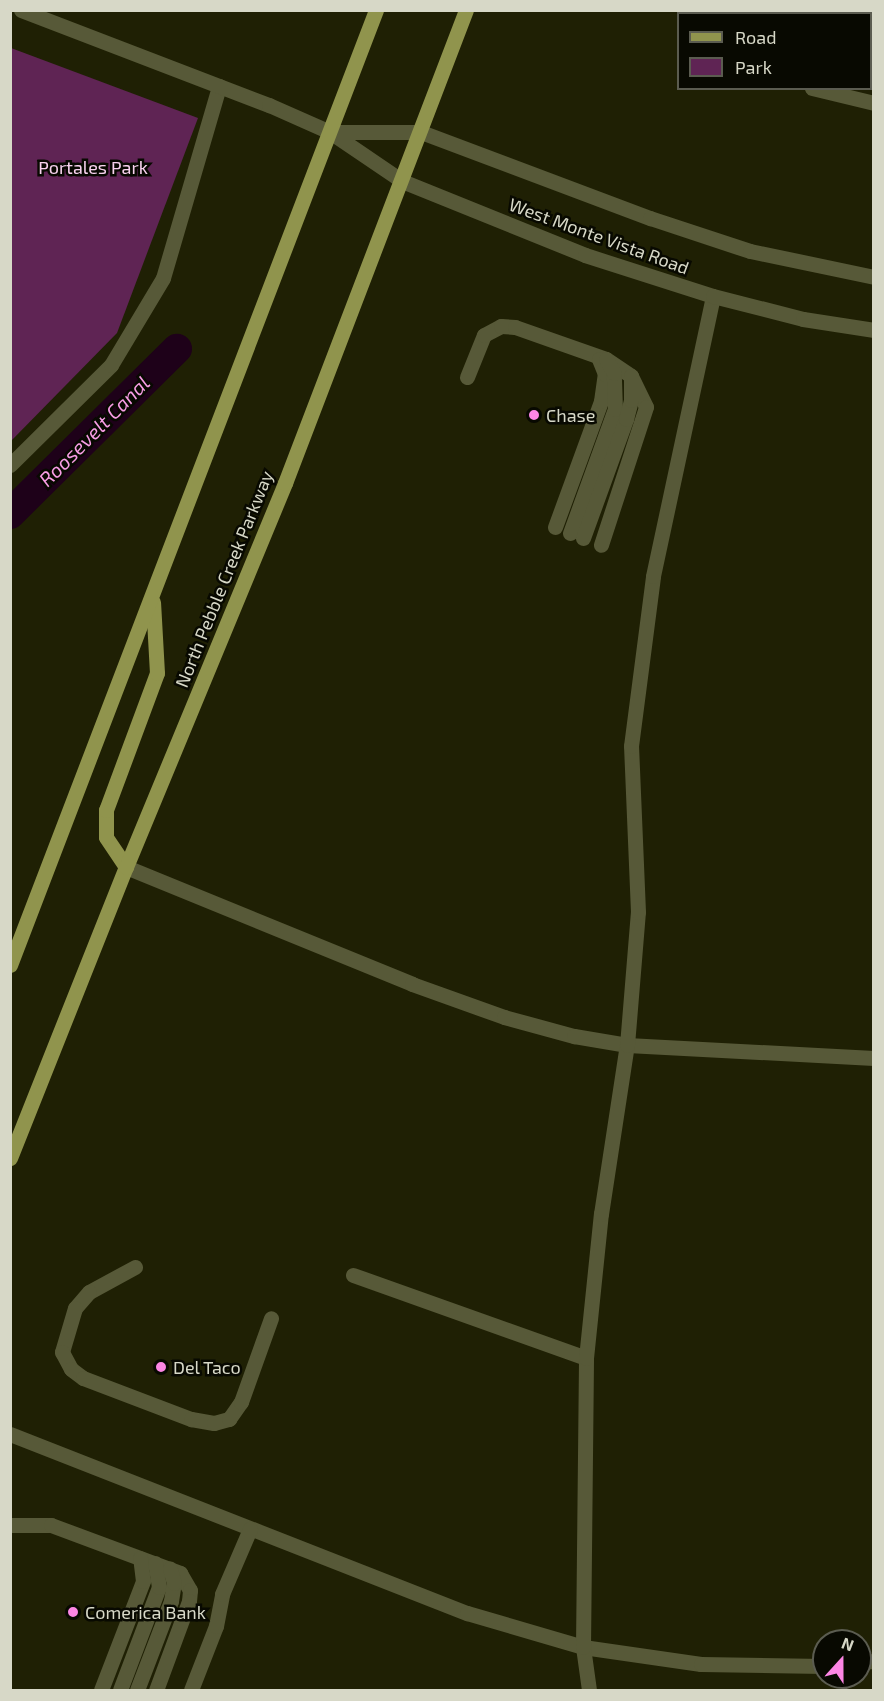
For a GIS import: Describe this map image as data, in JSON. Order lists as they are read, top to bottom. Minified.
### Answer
{"streets":{"main road":["North Pebble Creek Parkway"],"street":["West Monte Vista Road"]},"crossings":[["West Monte Vista Road","North Pebble Creek Parkway"]],"water":["Roosevelt Canal"],"parks":["Portales Park"],"places":["Chase","Del Taco","Comerica Bank"],"legend":["Road","Park"],"north":"top"}
